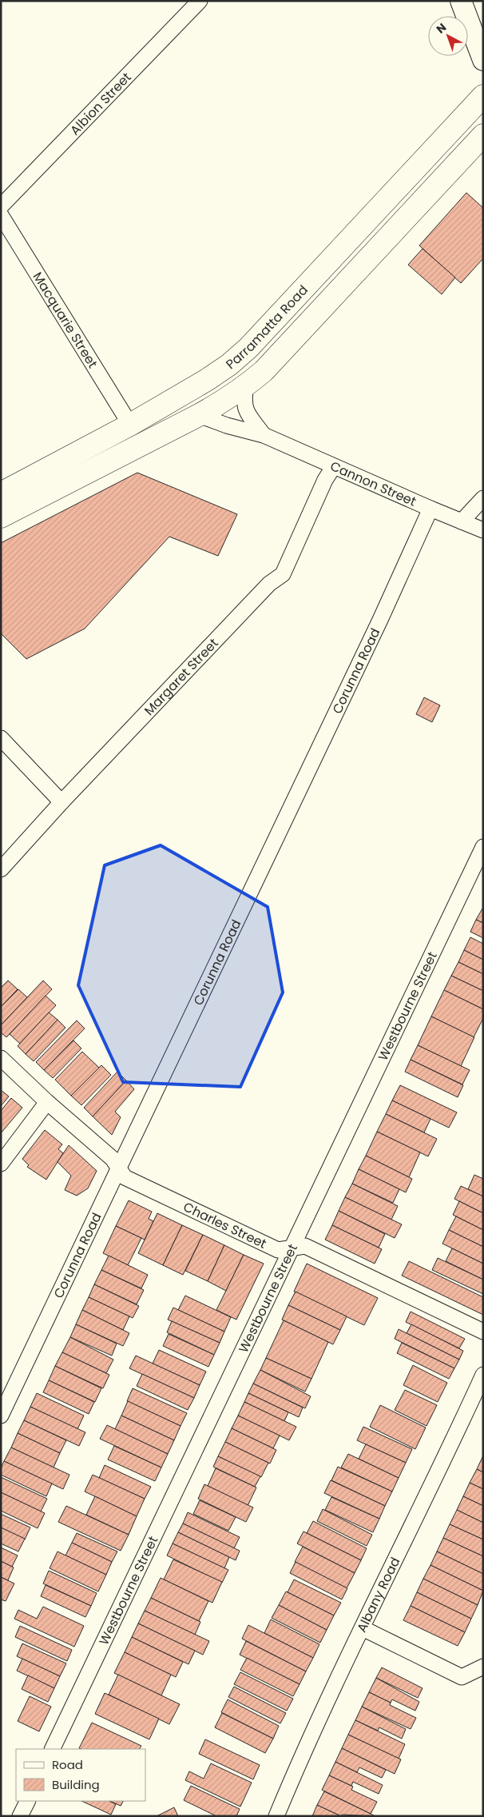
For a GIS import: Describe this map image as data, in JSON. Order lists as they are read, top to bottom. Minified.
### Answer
{"streets":{"highway":["Parramatta Road"],"street":["Albion Street","Macquarie Street","Cannon Street","Corunna Road","Margaret Street","Westbourne Street","Charles Street","Albany Road"]},"crossings":[["Macquarie Street","Parramatta Road"],["Cannon Street","Corunna Road"],["Cannon Street","Margaret Street"],["Corunna Road","Charles Street"],["Westbourne Street","Charles Street"]],"legend":["Road","Building"],"north":"top left"}
